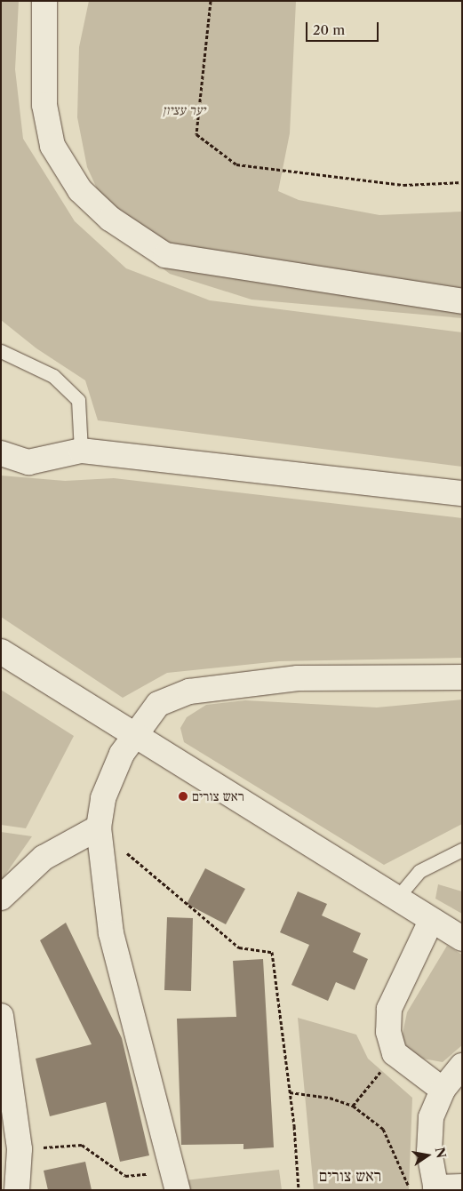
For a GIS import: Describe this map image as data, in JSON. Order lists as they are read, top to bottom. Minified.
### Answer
{"districts":["ראש צורים"],"parks":["יער עציון"],"places":["ראש צורים"],"scale_bar":"20 m","north":"right"}
